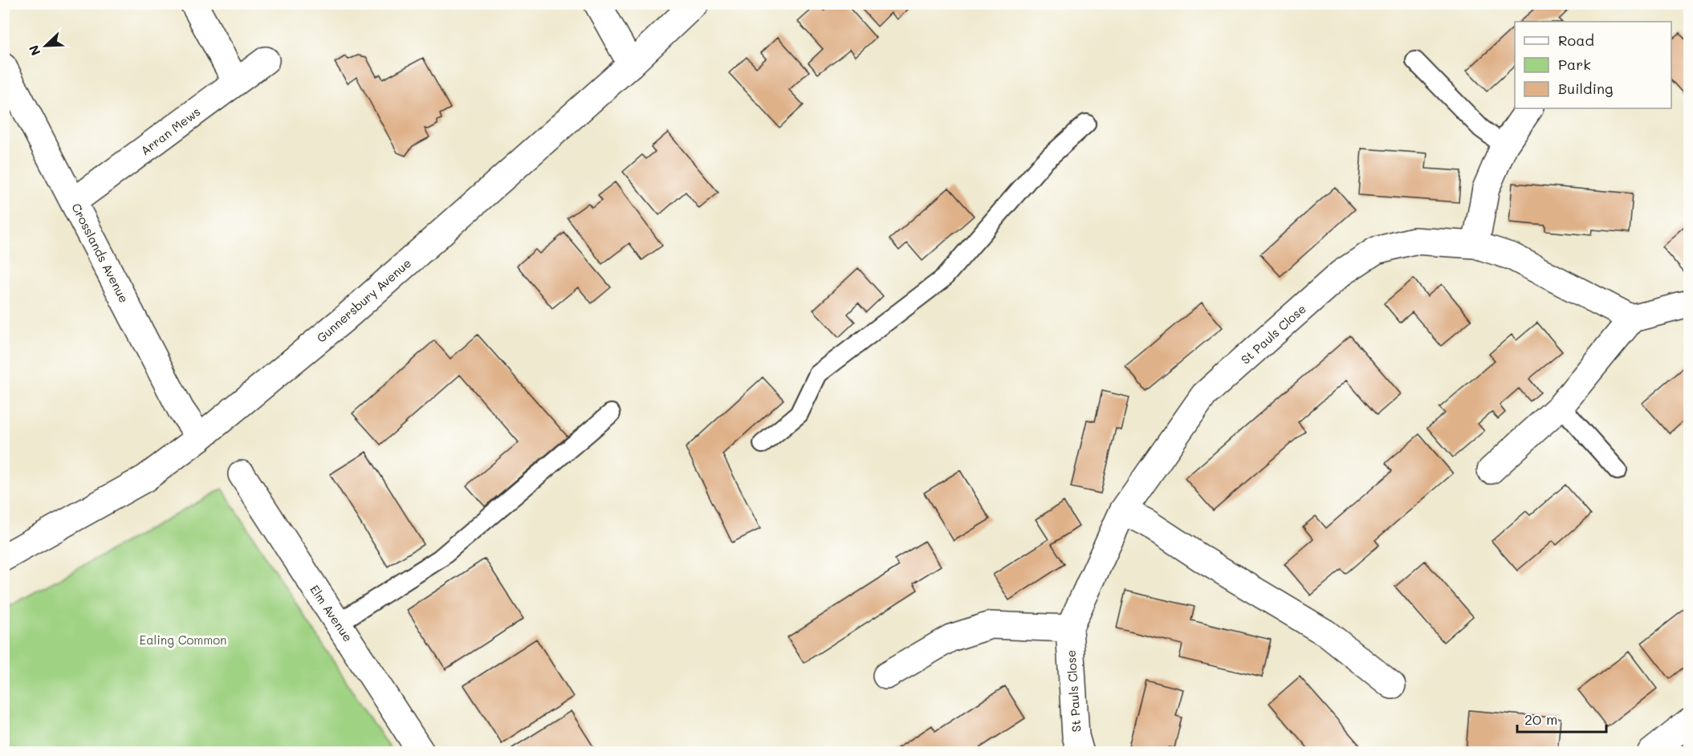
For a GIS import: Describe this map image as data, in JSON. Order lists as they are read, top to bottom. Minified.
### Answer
{"streets":{"main road":["Arran Mews","Crosslands Avenue","Gunnersbury Avenue","St Pauls Close","Elm Avenue"]},"crossings":[["Arran Mews","Crosslands Avenue"],["Crosslands Avenue","Gunnersbury Avenue"]],"parks":["Ealing Common"],"legend":["Road","Park","Building"],"scale_bar":"20 m","north":"bottom left"}
